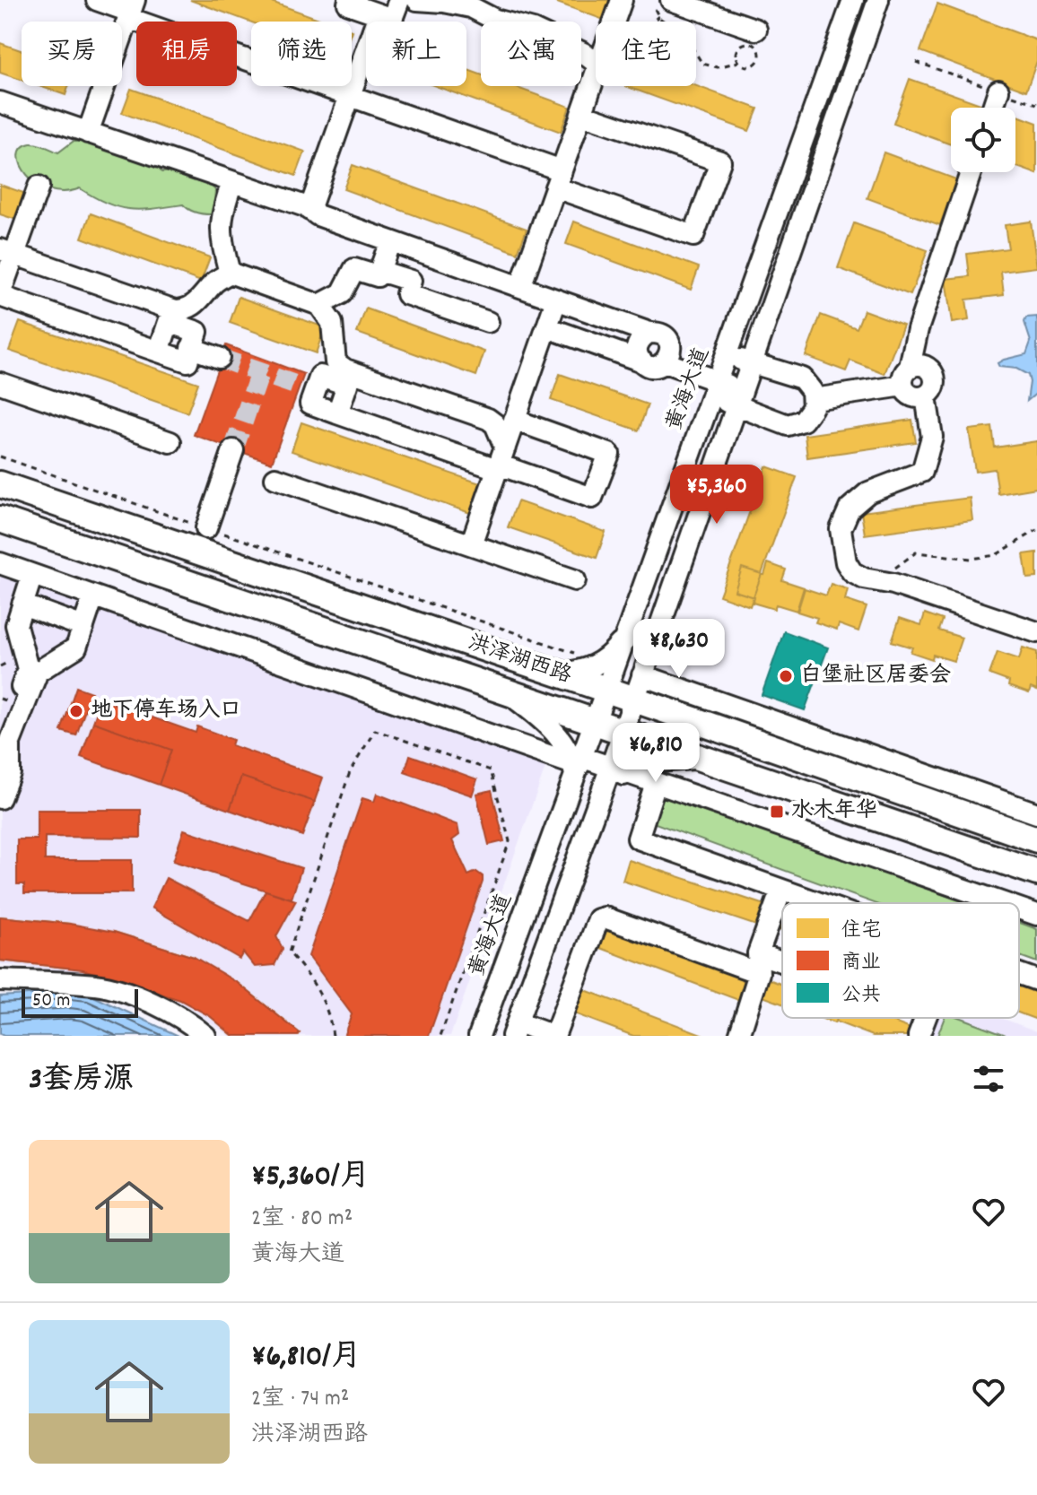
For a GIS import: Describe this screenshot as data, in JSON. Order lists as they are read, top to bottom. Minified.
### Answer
{"streets":{"main road":["洪泽湖西路"],"street":["黄海大道"]},"crossings":[["黄海大道","洪泽湖西路"]],"places":{"other":["白堡社区居委会","地下停车场入口"],"transit":["水木年华"]},"legend":["住宅","商业","公共"],"scale_bar":"50 m","page":{"chip":["买房","租房","筛选","新上","公寓","住宅"],"price":["¥5,360","¥8,630","¥6,810"],"scale":"50 m","heading":"3套房源","list":[{"name":"¥5,360/月","note":"2室 · 80 m² · 黄海大道"},{"name":"¥6,810/月","note":"2室 · 74 m² · 洪泽湖西路"}]}}
